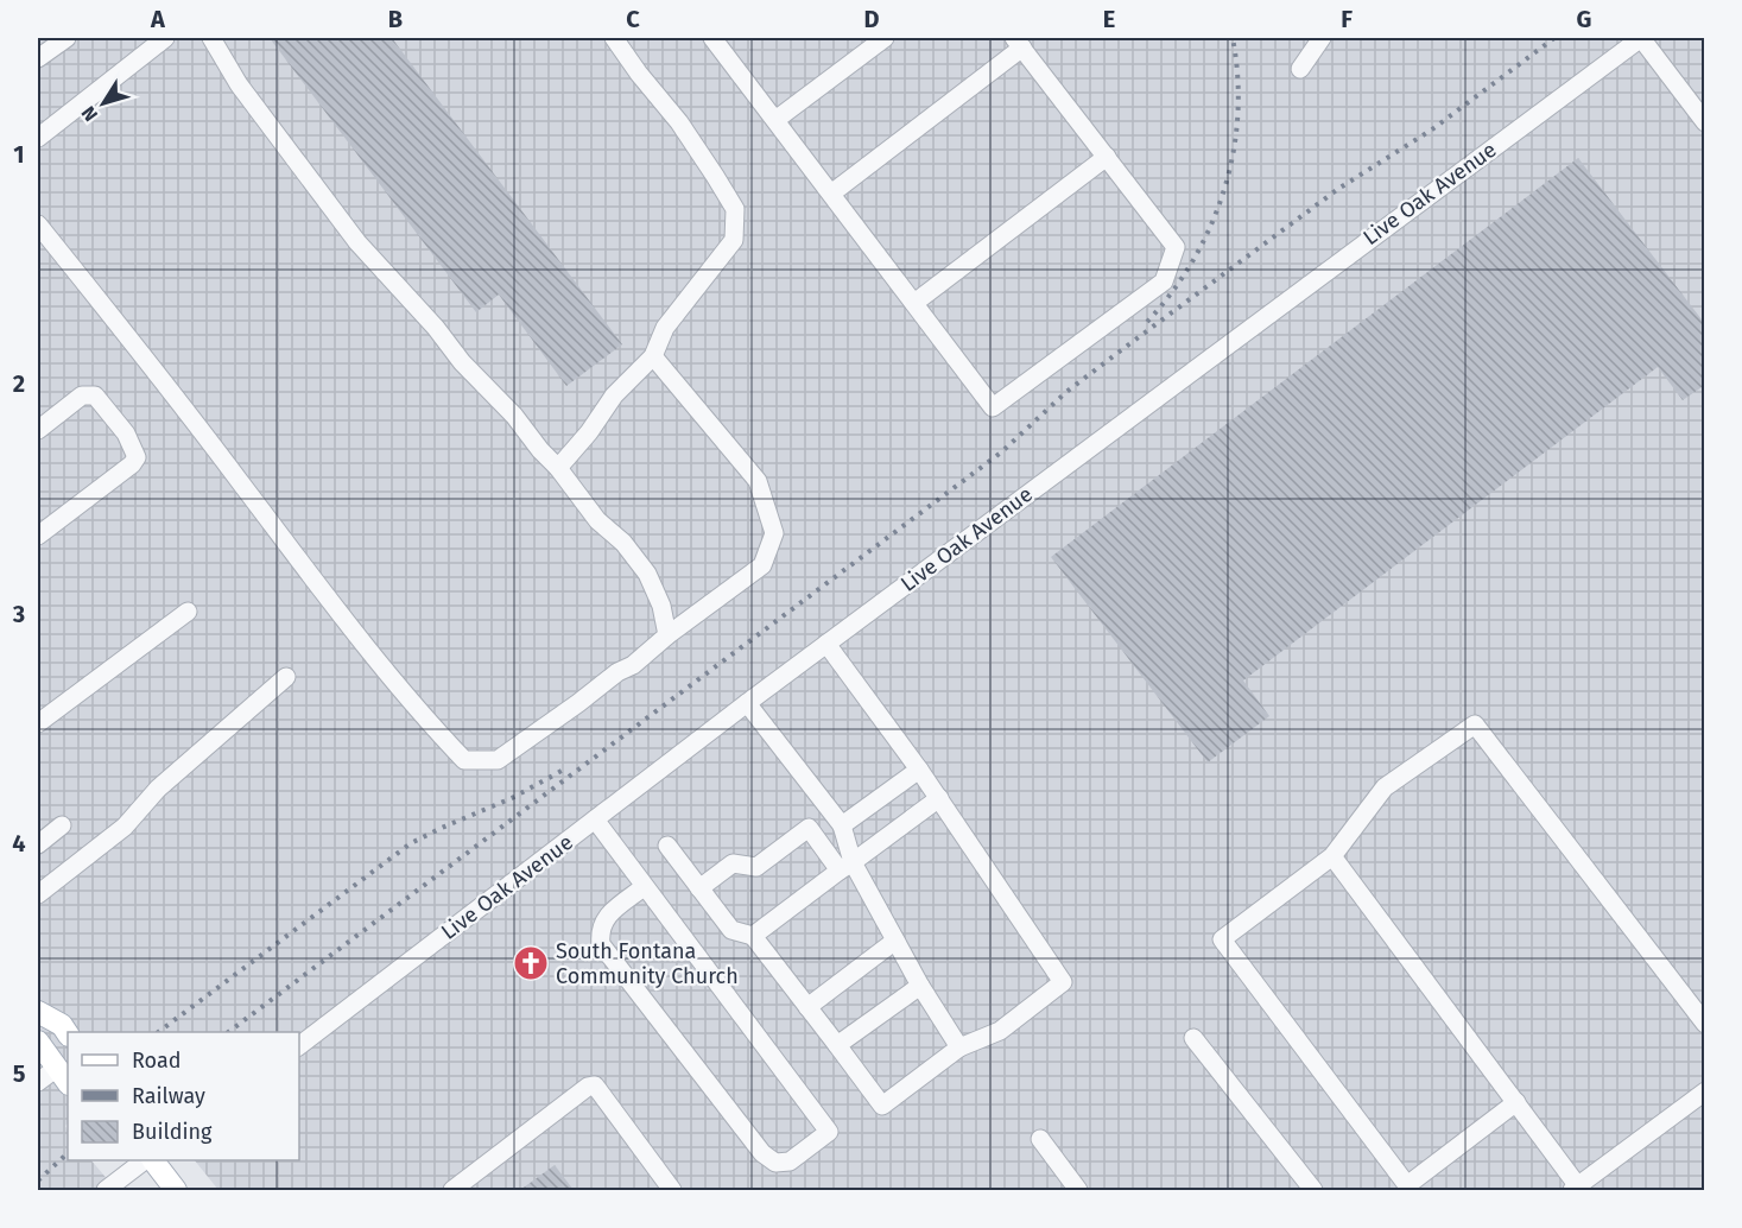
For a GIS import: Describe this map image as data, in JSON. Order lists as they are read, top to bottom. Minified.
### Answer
{"streets":{"street":["Live Oak Avenue"]},"places":{"church":["South Fontana Community Church"]},"legend":["Road","Railway","Building"],"north":"bottom left","grid":{"columns":["A","B","C","D","E","F","G"],"rows":["1","2","3","4","5"]}}
